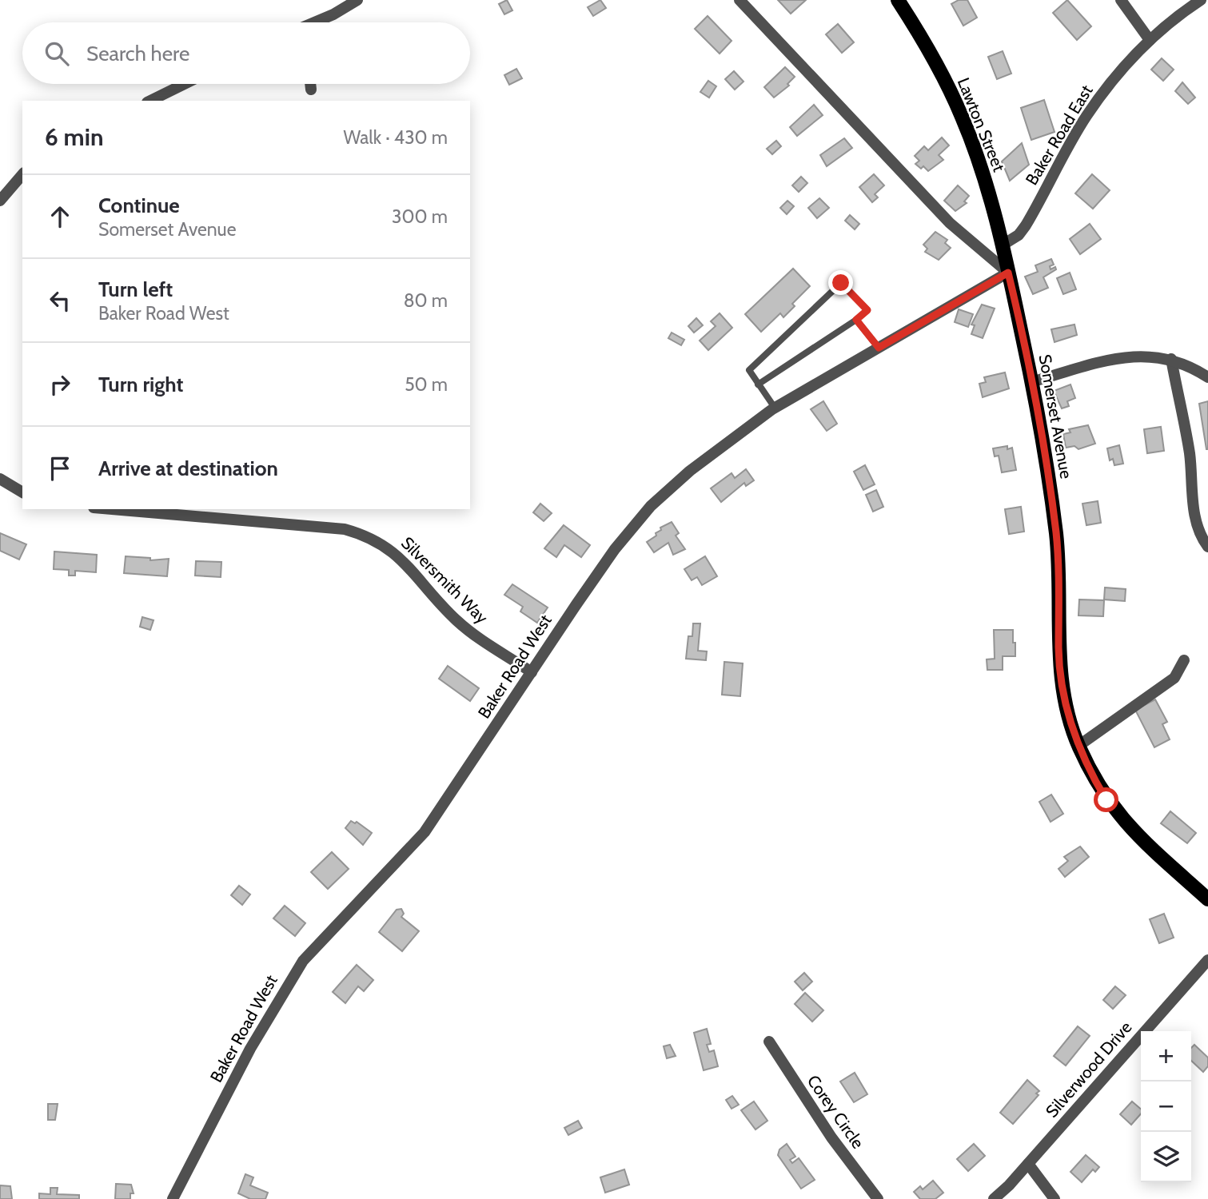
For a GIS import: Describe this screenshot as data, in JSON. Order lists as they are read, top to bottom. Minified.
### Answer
{"streets":{"main road":["Lawton Street","Somerset Avenue"],"street":["Baker Road East","Silversmith Way","Baker Road West","Silverwood Drive","Corey Circle"]},"crossings":[["Lawton Street","Baker Road East"],["Lawton Street","Somerset Avenue"],["Lawton Street","Baker Road West"],["Somerset Avenue","Baker Road West"],["Silversmith Way","Baker Road West"]],"page":{"search":"Search here","heading":["6 min","Walk · 430 m"],"list":[["Continue","Somerset Avenue","300 m"],["Turn left","Baker Road West","80 m"],["Turn right","50 m"],"Arrive at destination"],"map_buttons":["+","−"]}}
